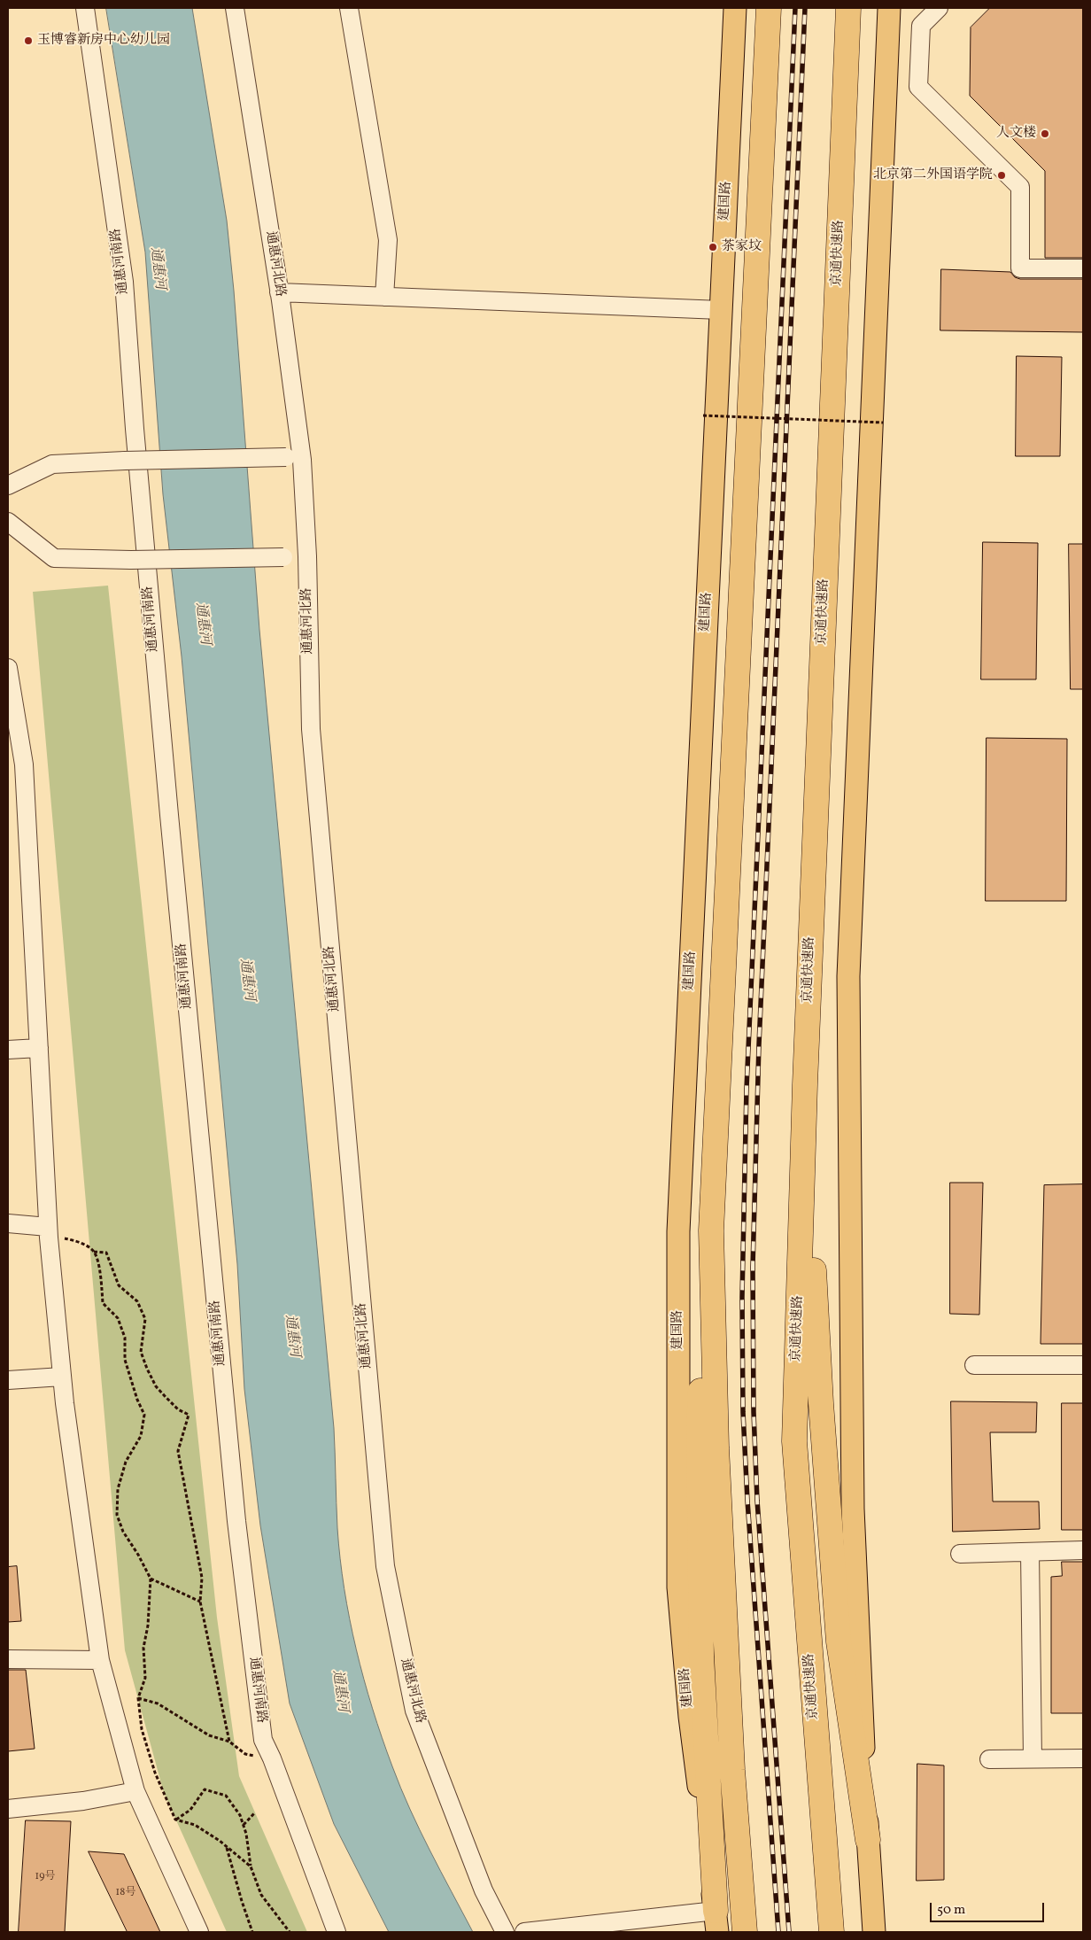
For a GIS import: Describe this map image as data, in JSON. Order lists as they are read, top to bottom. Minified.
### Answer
{"streets":{"highway":["京通快速路"],"main road":["建国路"],"street":["通惠河南路","通惠河北路"]},"water":["通惠河"],"places":["玉博睿新房中心幼儿园","人文楼","北京第二外国语学院","茶家坟"],"house_numbers":["19号","18号"],"scale_bar":"50 m"}
